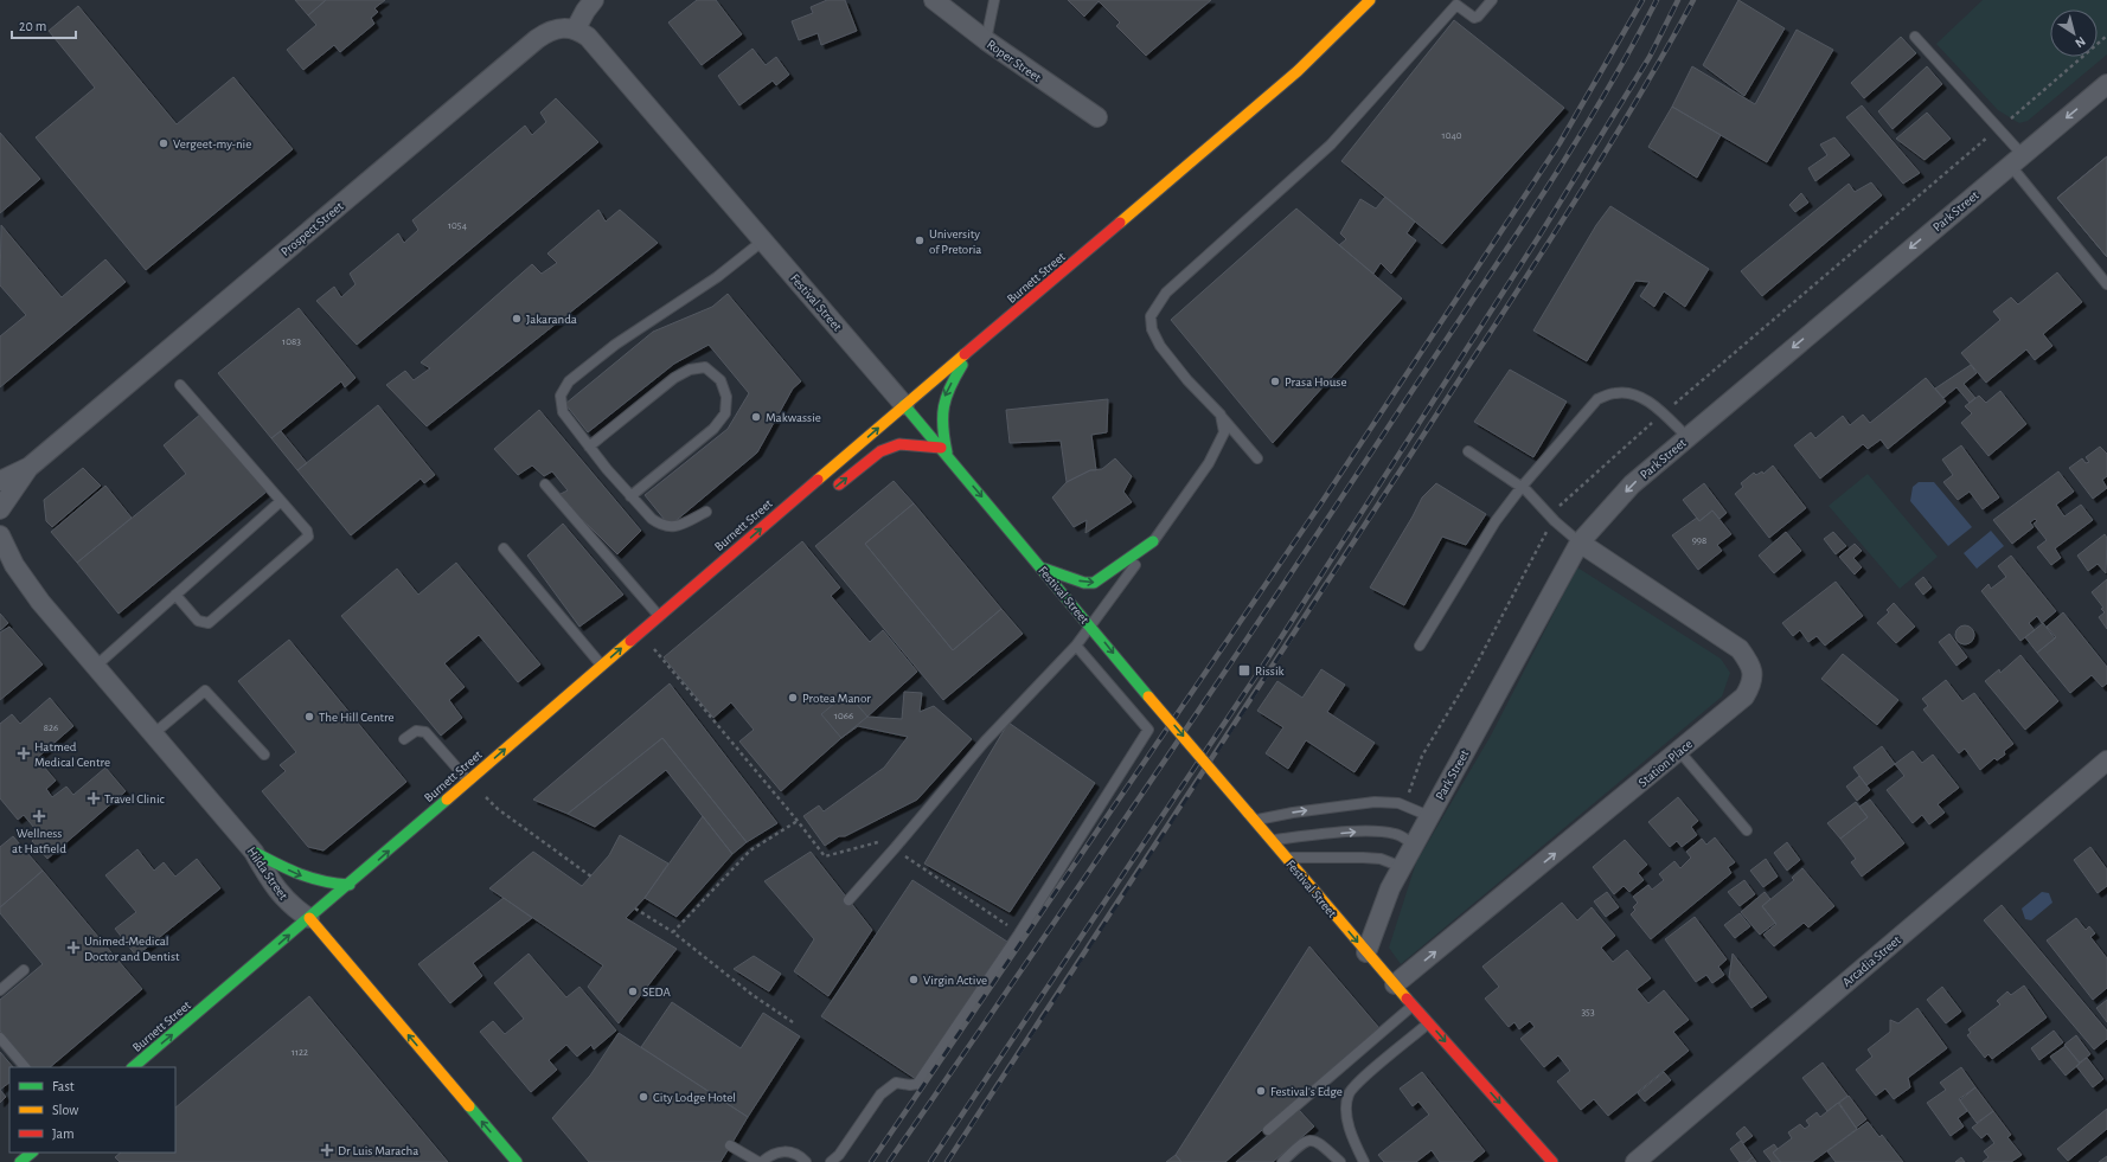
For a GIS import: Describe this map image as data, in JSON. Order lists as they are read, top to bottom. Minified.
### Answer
{"streets":{"street":["Roper Street","Park Street","Prospect Street","Burnett Street","Festival Street","Station Place","Hilda Street","Arcadia Street"]},"crossings":[["Park Street","Festival Street"],["Park Street","Station Place"],["Prospect Street","Festival Street"],["Burnett Street","Festival Street"],["Burnett Street","Hilda Street"],["Festival Street","Station Place"]],"one_way":["Park Street","Burnett Street","Festival Street","Station Place","Hilda Street"],"places":{"other":["Vergeet-my-nie","University of Pretoria","Jakaranda","Prasa House","Makwassie","Protea Manor","The Hill Centre","Virgin Active","SEDA","Festival's Edge","City Lodge Hotel"],"transit":["Rissik"],"health":["Hatmed Medical Centre","Travel Clinic","Wellness at Hatfield","Unimed-Medical Doctor and Dentist","Dr Luis Maracha"]},"house_numbers":["1040","1054","1083","998","1066","826","353","1122"],"legend":["Fast","Slow","Jam"],"scale_bar":"20 m","north":"bottom right"}
